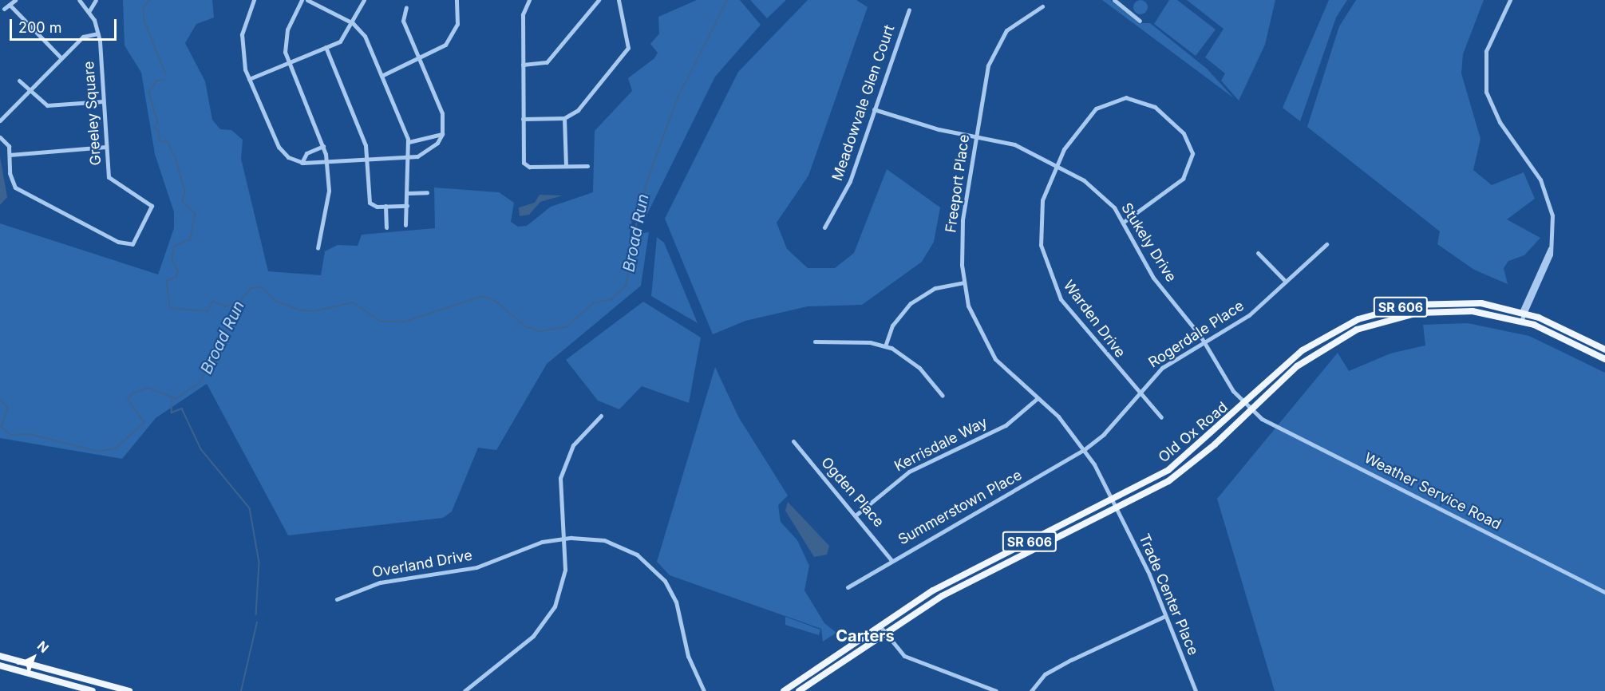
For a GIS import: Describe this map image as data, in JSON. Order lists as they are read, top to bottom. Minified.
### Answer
{"streets":{"main road":["SR 606","Old Ox Road"],"street":["Meadowvale Glen Court","Greeley Square","Freeport Place","Stukely Drive","Warden Drive","Rogerdale Place","Kerrisdale Way","Weather Service Road","Ogden Place","Summerstown Place","Overland Drive","Trade Center Place"]},"crossings":[["Meadowvale Glen Court","Stukely Drive"],["Freeport Place","Stukely Drive"],["Freeport Place","Rogerdale Place"],["Freeport Place","Old Ox Road"],["Freeport Place","Kerrisdale Way"],["Freeport Place","Summerstown Place"],["Freeport Place","Trade Center Place"],["Stukely Drive","Warden Drive"],["Stukely Drive","Rogerdale Place"],["Stukely Drive","Old Ox Road"],["Stukely Drive","Weather Service Road"],["Warden Drive","Rogerdale Place"],["Rogerdale Place","Summerstown Place"],["Old Ox Road","Weather Service Road"],["Old Ox Road","Trade Center Place"],["Kerrisdale Way","Ogden Place"],["Ogden Place","Summerstown Place"]],"districts":["Carters"],"water":["Broad Run"],"scale_bar":"200 m","north":"top right"}
